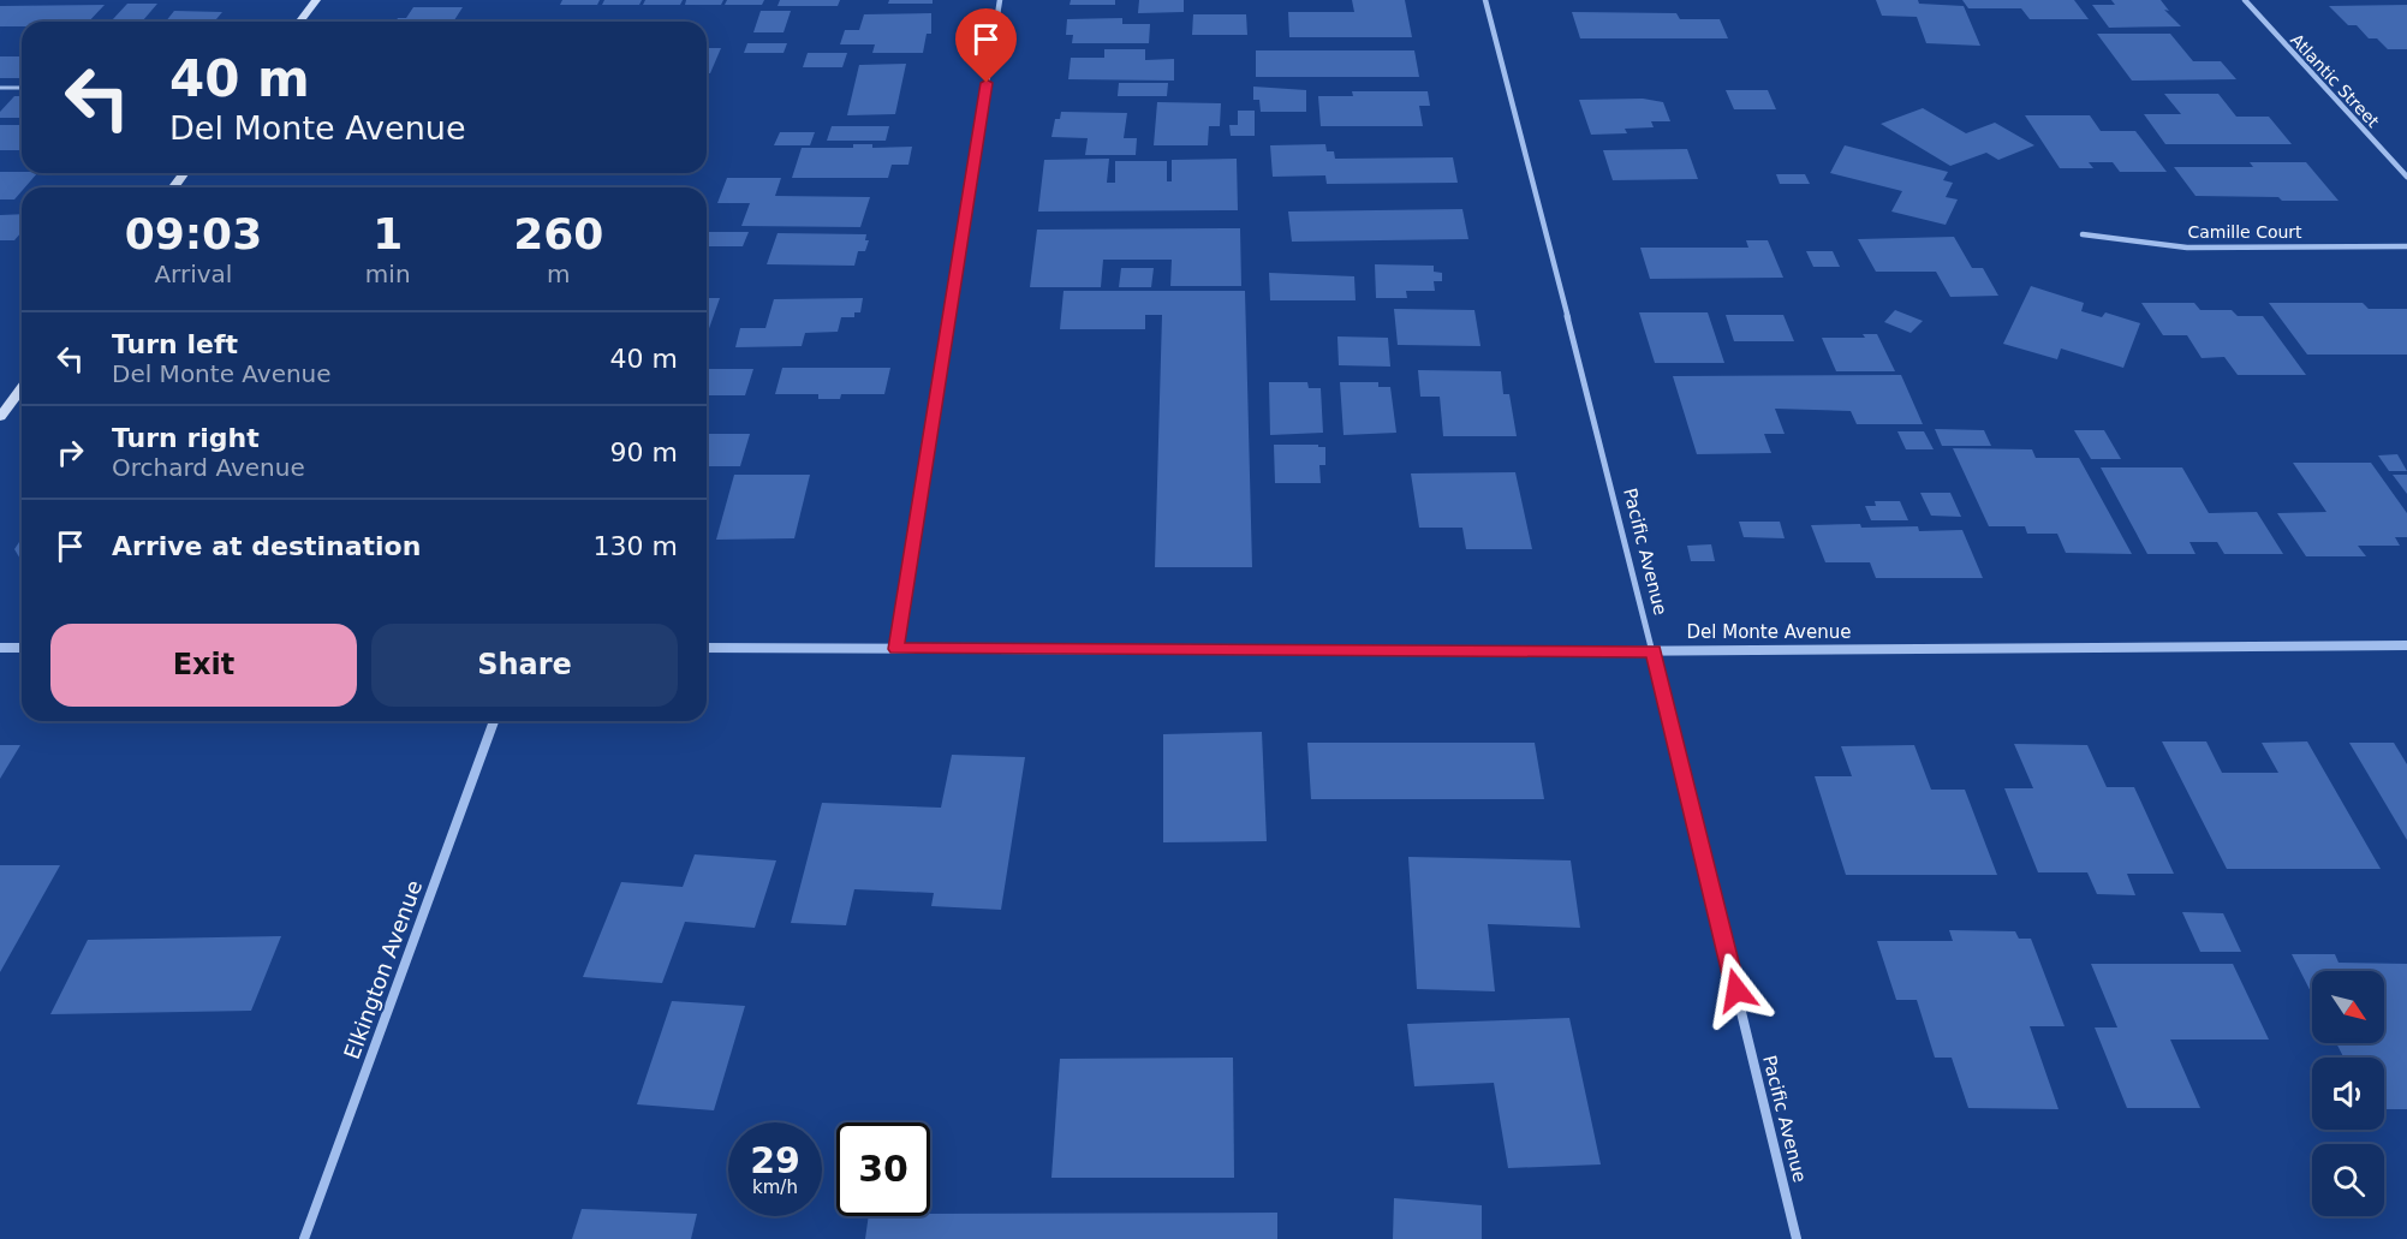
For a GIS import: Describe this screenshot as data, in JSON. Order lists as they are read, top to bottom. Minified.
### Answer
{"streets":{"street":["Atlantic Street","Camille Court","Pacific Avenue","Del Monte Avenue","Elkington Avenue"]},"crossings":[["Pacific Avenue","Del Monte Avenue"]],"north":"bottom right","page":{"turn":["40 m","Del Monte Avenue"],"eta":["09:03","Arrival","1","min","260","m"],"list":[{"name":"Turn left","note":"Del Monte Avenue","value":"40 m"},{"name":"Turn right","note":"Orchard Avenue","value":"90 m"},{"name":"Arrive at destination","value":"130 m"}],"buttons":["Exit","Share"],"speed":"29 km/h","limit":"30"}}
